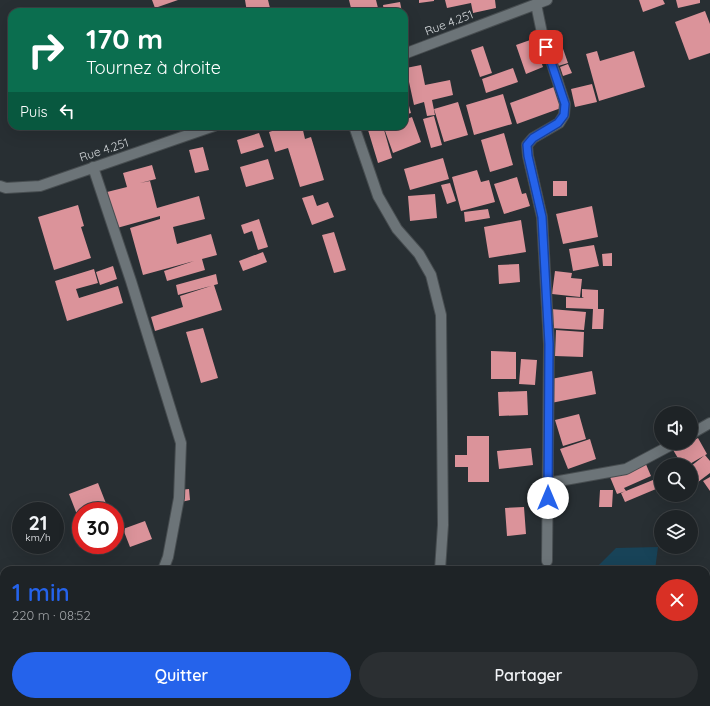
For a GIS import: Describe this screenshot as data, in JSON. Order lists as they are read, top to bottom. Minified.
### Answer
{"streets":{"street":["Rue 4.251"]},"page":{"turn":["170 m","Tournez à droite"],"then":"Puis","speed":"21 km/h","limit":"30","heading":["1 min","220 m · 08:52"],"buttons":["Quitter","Partager"]}}
